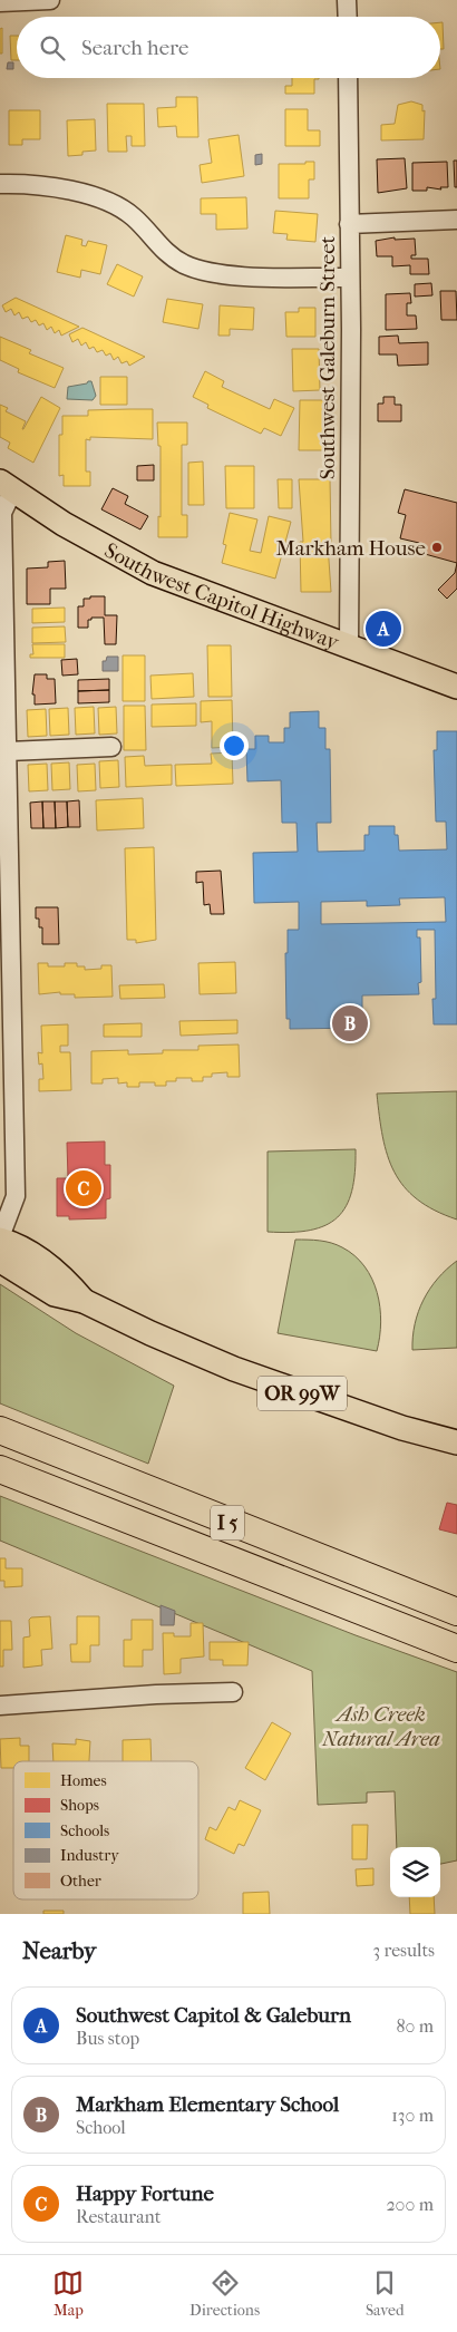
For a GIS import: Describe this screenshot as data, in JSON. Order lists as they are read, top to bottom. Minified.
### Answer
{"streets":{"highway":["I 5"],"main road":["Southwest Capitol Highway","OR 99W"],"street":["Southwest Galeburn Street"]},"crossings":[["Southwest Galeburn Street","Southwest Capitol Highway"]],"parks":["Ash Creek Natural Area"],"places":["Markham House"],"legend":["Homes","Shops","Schools","Industry","Other"],"page":{"search":"Search here","pins":["A","B","C"],"heading":["Nearby","3 results"],"list":[{"mark":"A","name":"Southwest Capitol & Galeburn","note":"Bus stop","value":"80 m"},{"mark":"B","name":"Markham Elementary School","note":"School","value":"130 m"},{"mark":"C","name":"Happy Fortune","note":"Restaurant","value":"200 m"}],"nav":["Map","Directions","Saved"]}}
